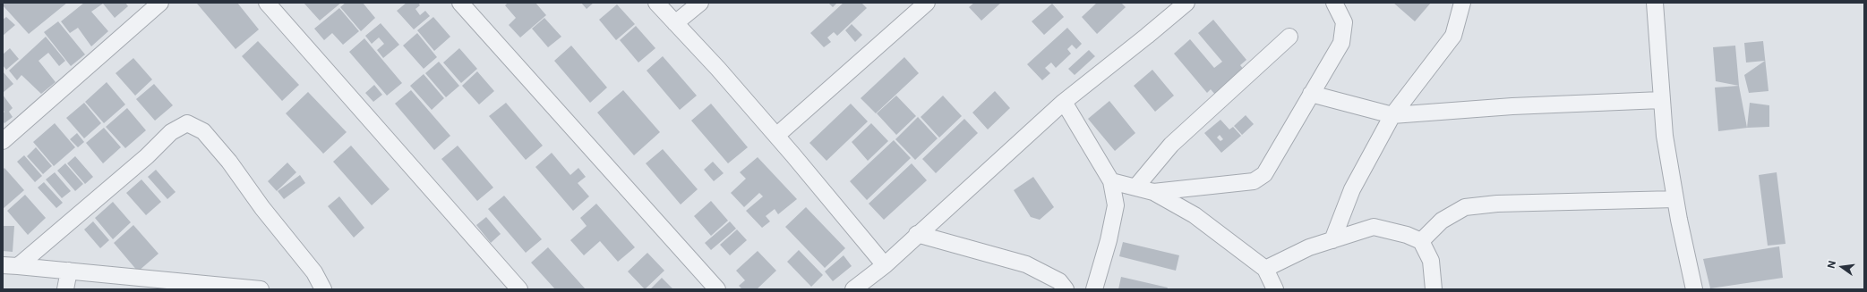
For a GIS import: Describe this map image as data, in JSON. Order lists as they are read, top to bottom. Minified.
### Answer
{"north":"left"}
